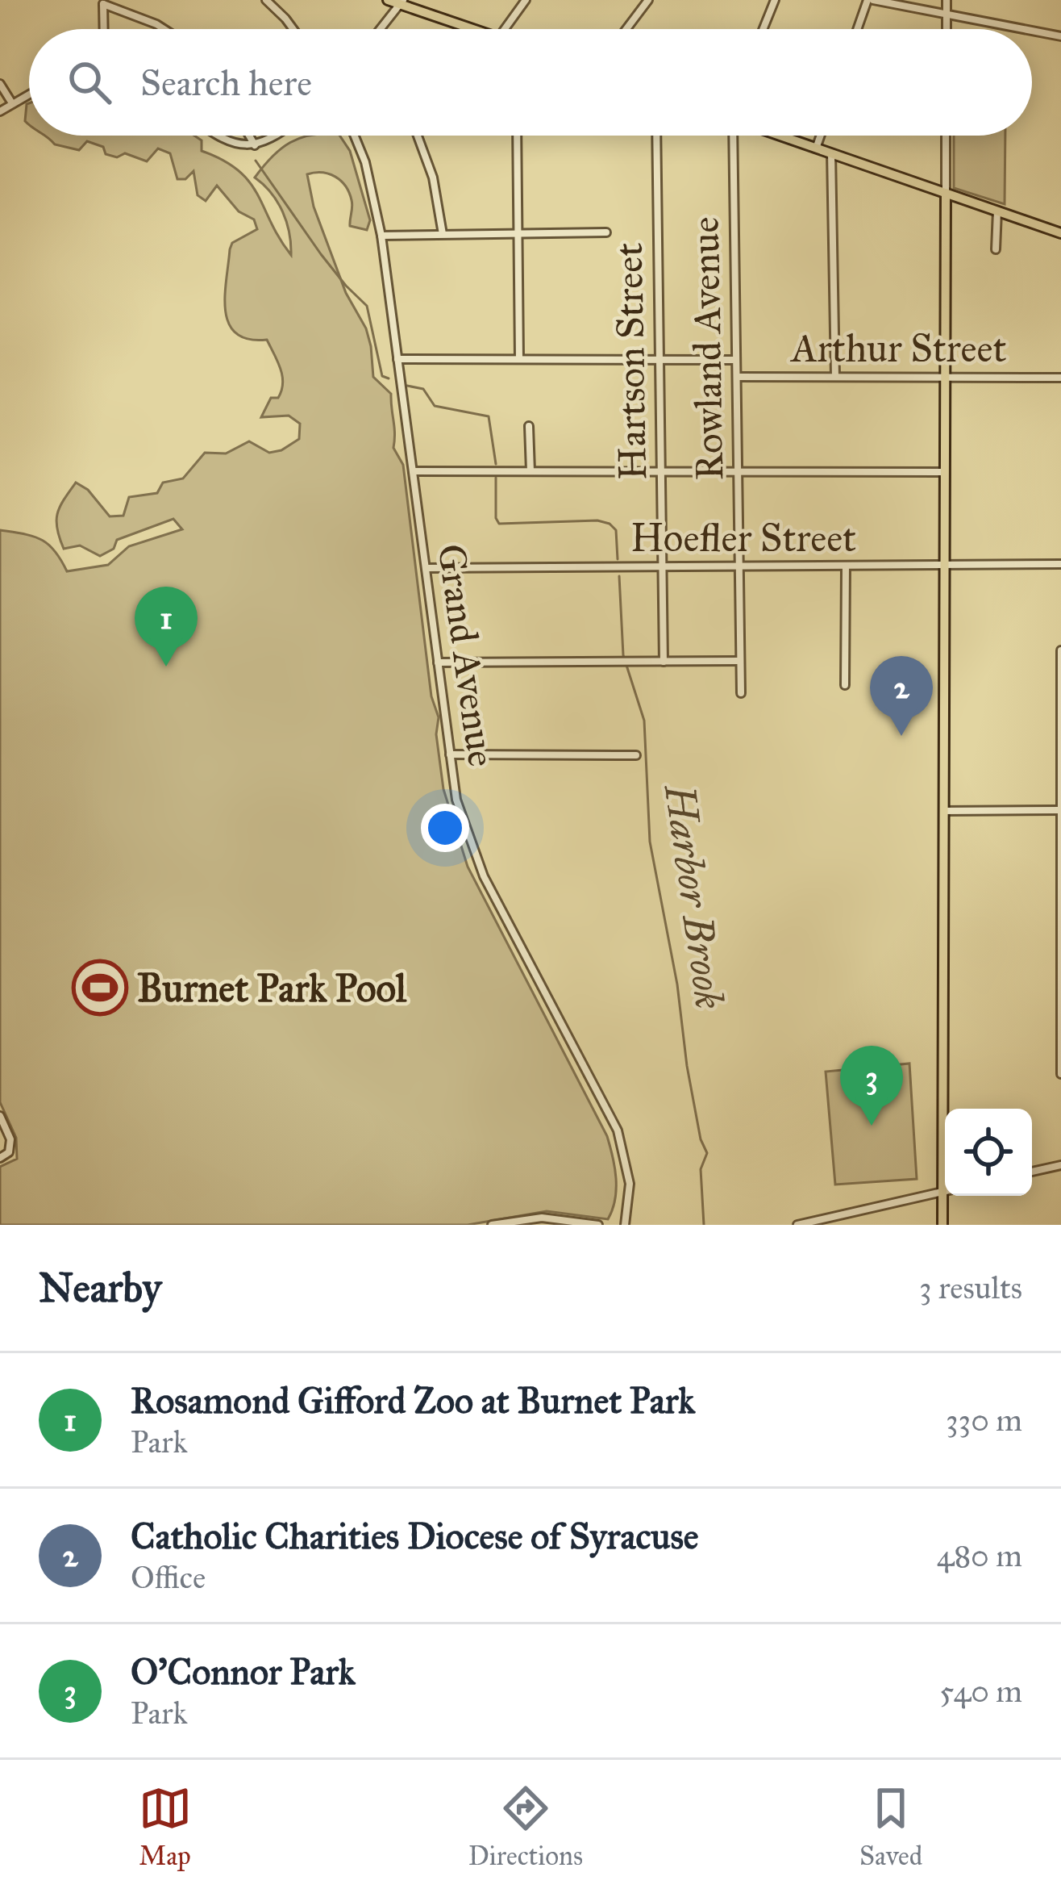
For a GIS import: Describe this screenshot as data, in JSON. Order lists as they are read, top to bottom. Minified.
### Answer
{"streets":{"street":["Arthur Street","Rowland Avenue","Hartson Street","Hoefler Street","Grand Avenue"]},"crossings":[["Arthur Street","Rowland Avenue"],["Rowland Avenue","Hoefler Street"],["Hartson Street","Hoefler Street"],["Hoefler Street","Grand Avenue"]],"water":["Harbor Brook"],"places":{"sports":["Burnet Park Pool"]},"page":{"search":"Search here","pins":["1","2","3"],"heading":["Nearby","3 results"],"list":[{"mark":"1","name":"Rosamond Gifford Zoo at Burnet Park","note":"Park","value":"330 m"},{"mark":"2","name":"Catholic Charities Diocese of Syracuse","note":"Office","value":"480 m"},{"mark":"3","name":"O'Connor Park","note":"Park","value":"540 m"}],"nav":["Map","Directions","Saved"]}}
